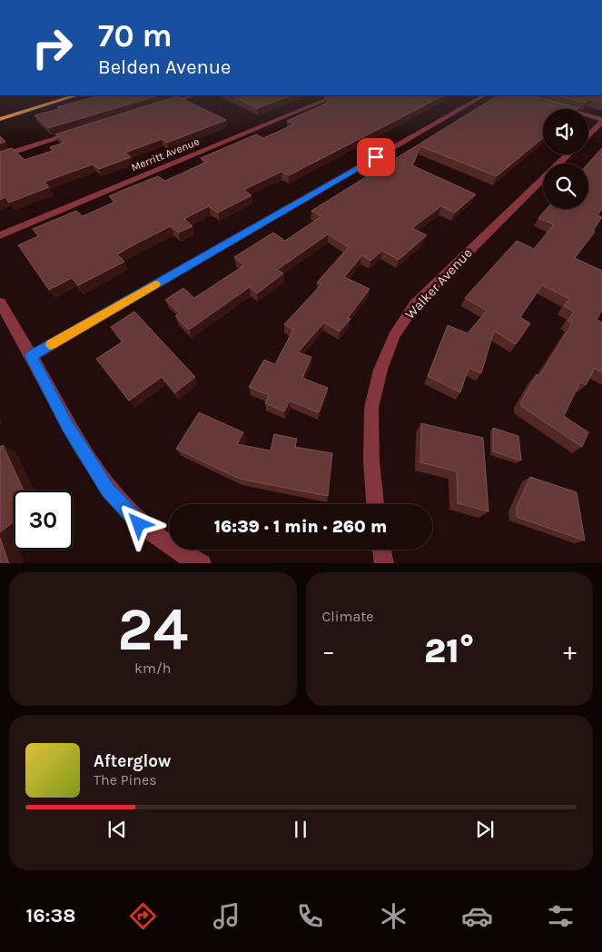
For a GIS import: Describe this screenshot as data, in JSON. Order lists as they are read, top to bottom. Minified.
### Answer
{"streets":{"street":["Merritt Avenue","Walker Avenue"]},"page":{"turn":["70 m","Belden Avenue"],"limit":"30","trip":"16:39 · 1 min · 260 m","tile":[["24","km/h"],"Climate"],"heat":["−","21°","+"],"song":["Afterglow","The Pines"],"tabs":"16:38"}}
